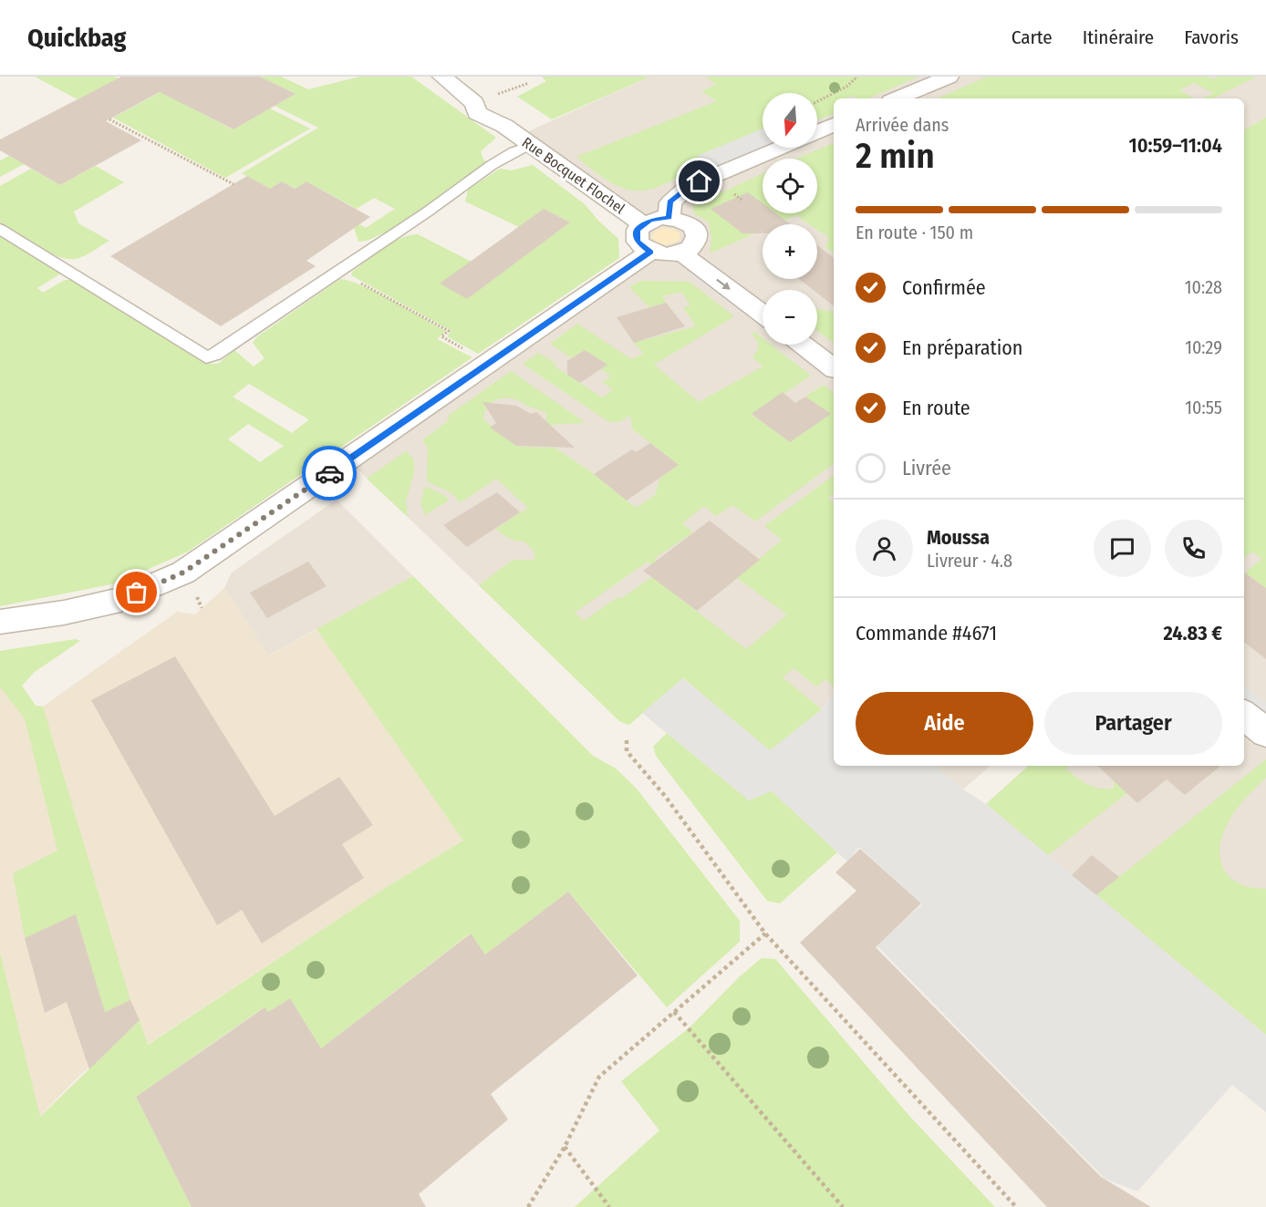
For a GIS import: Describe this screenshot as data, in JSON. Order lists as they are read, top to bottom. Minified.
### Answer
{"streets":{"street":["Rue Bocquet Flochel"]},"north":"bottom","page":{"header":"Quickbag","nav":["Carte","Itinéraire","Favoris"],"map_buttons":["+","−"],"heading":["2 min","Arrivée dans","10:59–11:04"],"panel":["Moussa","Livreur · 4.8","Commande #4671","24.83 €"],"bar":"En route · 150 m","list":[["Confirmée","10:28"],["En préparation","10:29"],["En route","10:55"],"Livrée"],"buttons":["Aide","Partager"]}}
